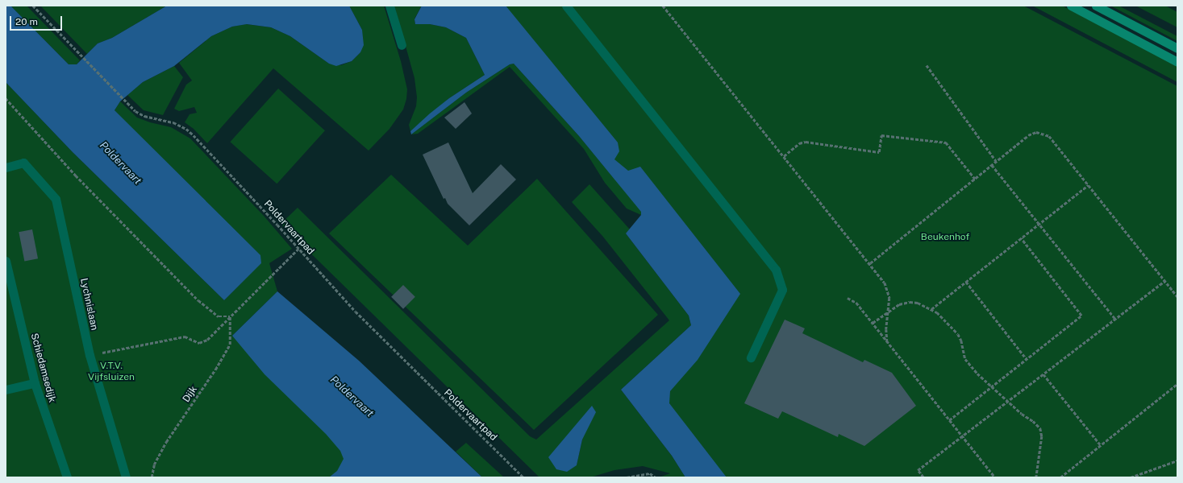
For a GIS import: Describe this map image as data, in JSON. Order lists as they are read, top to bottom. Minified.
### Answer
{"streets":{"street":["Lychnislaan","Schiedamsedijk"],"path":["Poldervaartpad","Dijk"]},"water":["Poldervaart"],"parks":["Beukenhof","V.T.V. Vijfsluizen"],"scale_bar":"20 m"}
